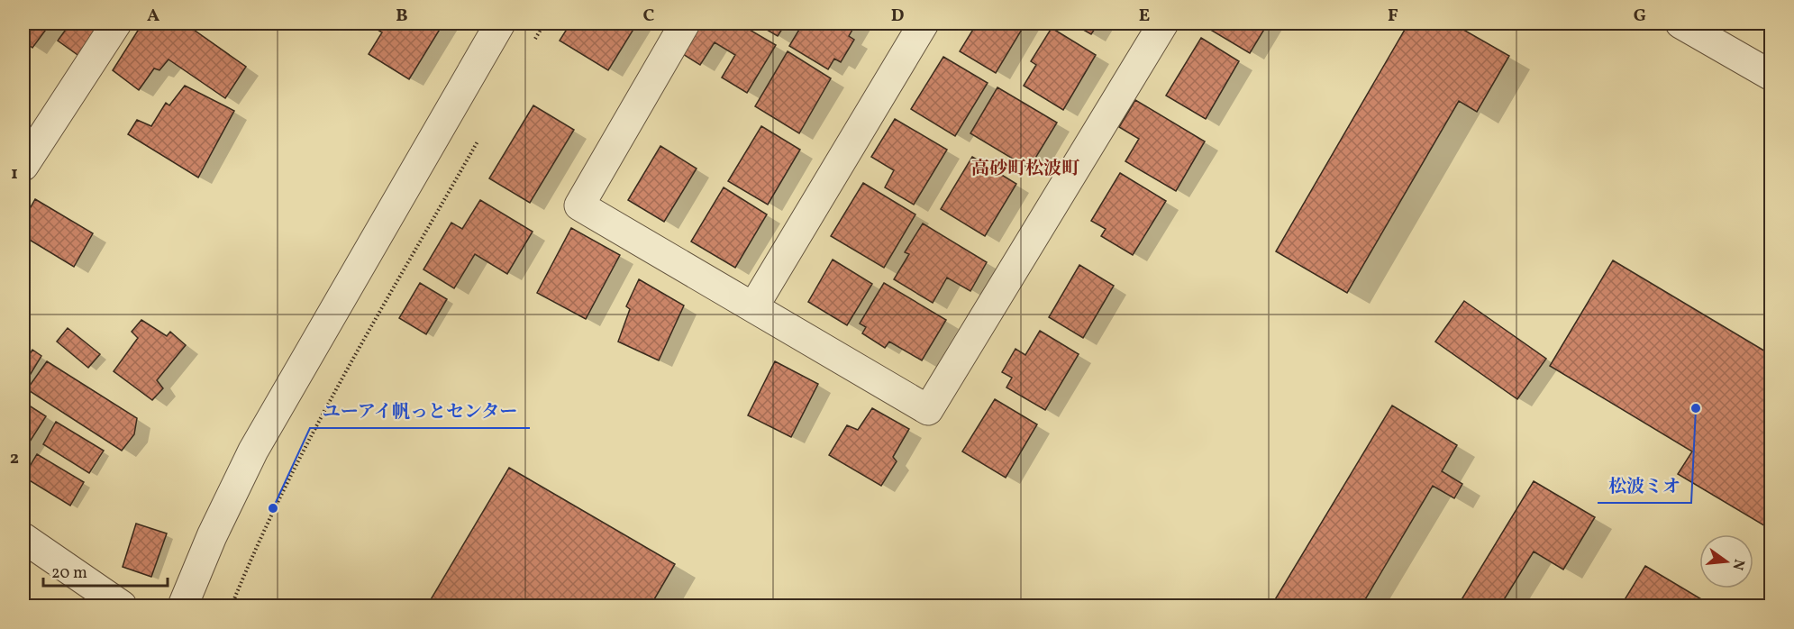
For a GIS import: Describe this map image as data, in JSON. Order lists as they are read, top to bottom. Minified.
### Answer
{"districts":["高砂町松波町"],"places":["松波ミオ","ユーアイ帆っとセンター"],"scale_bar":"20 m","north":"right","grid":{"columns":["A","B","C","D","E","F","G"],"rows":["1","2"]}}
